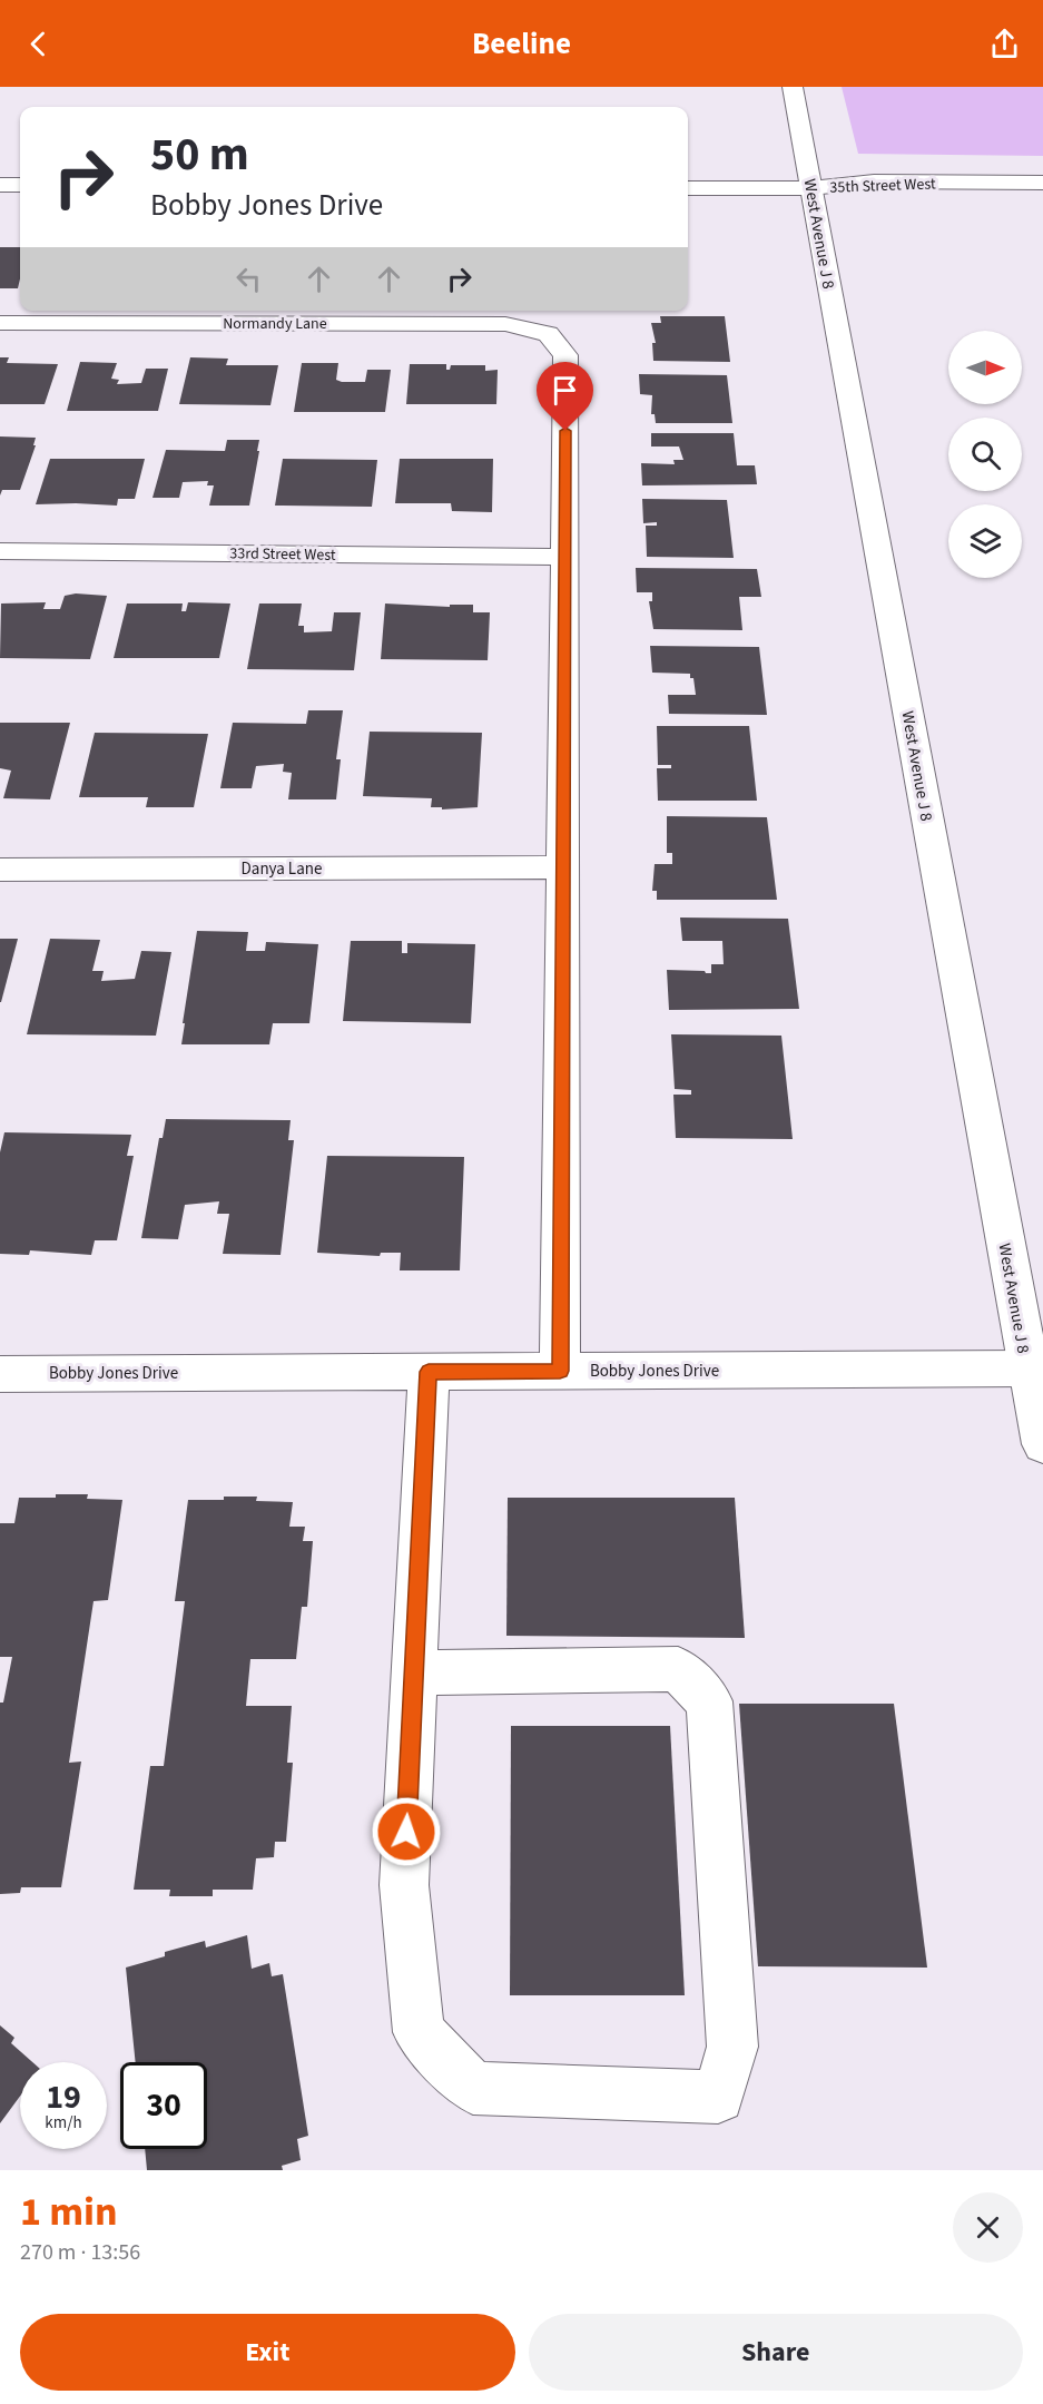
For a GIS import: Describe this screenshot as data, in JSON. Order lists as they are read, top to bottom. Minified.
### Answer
{"streets":{"street":["35th Street West","West Avenue J 8","Normandy Lane","33rd Street West","Danya Lane","Bobby Jones Drive"]},"crossings":[["35th Street West","West Avenue J 8"],["West Avenue J 8","Bobby Jones Drive"],["Normandy Lane","33rd Street West"]],"north":"right","page":{"header":"Beeline","turn":["50 m","Bobby Jones Drive"],"speed":"19 km/h","limit":"30","heading":["1 min","270 m · 13:56"],"buttons":["Exit","Share"]}}
